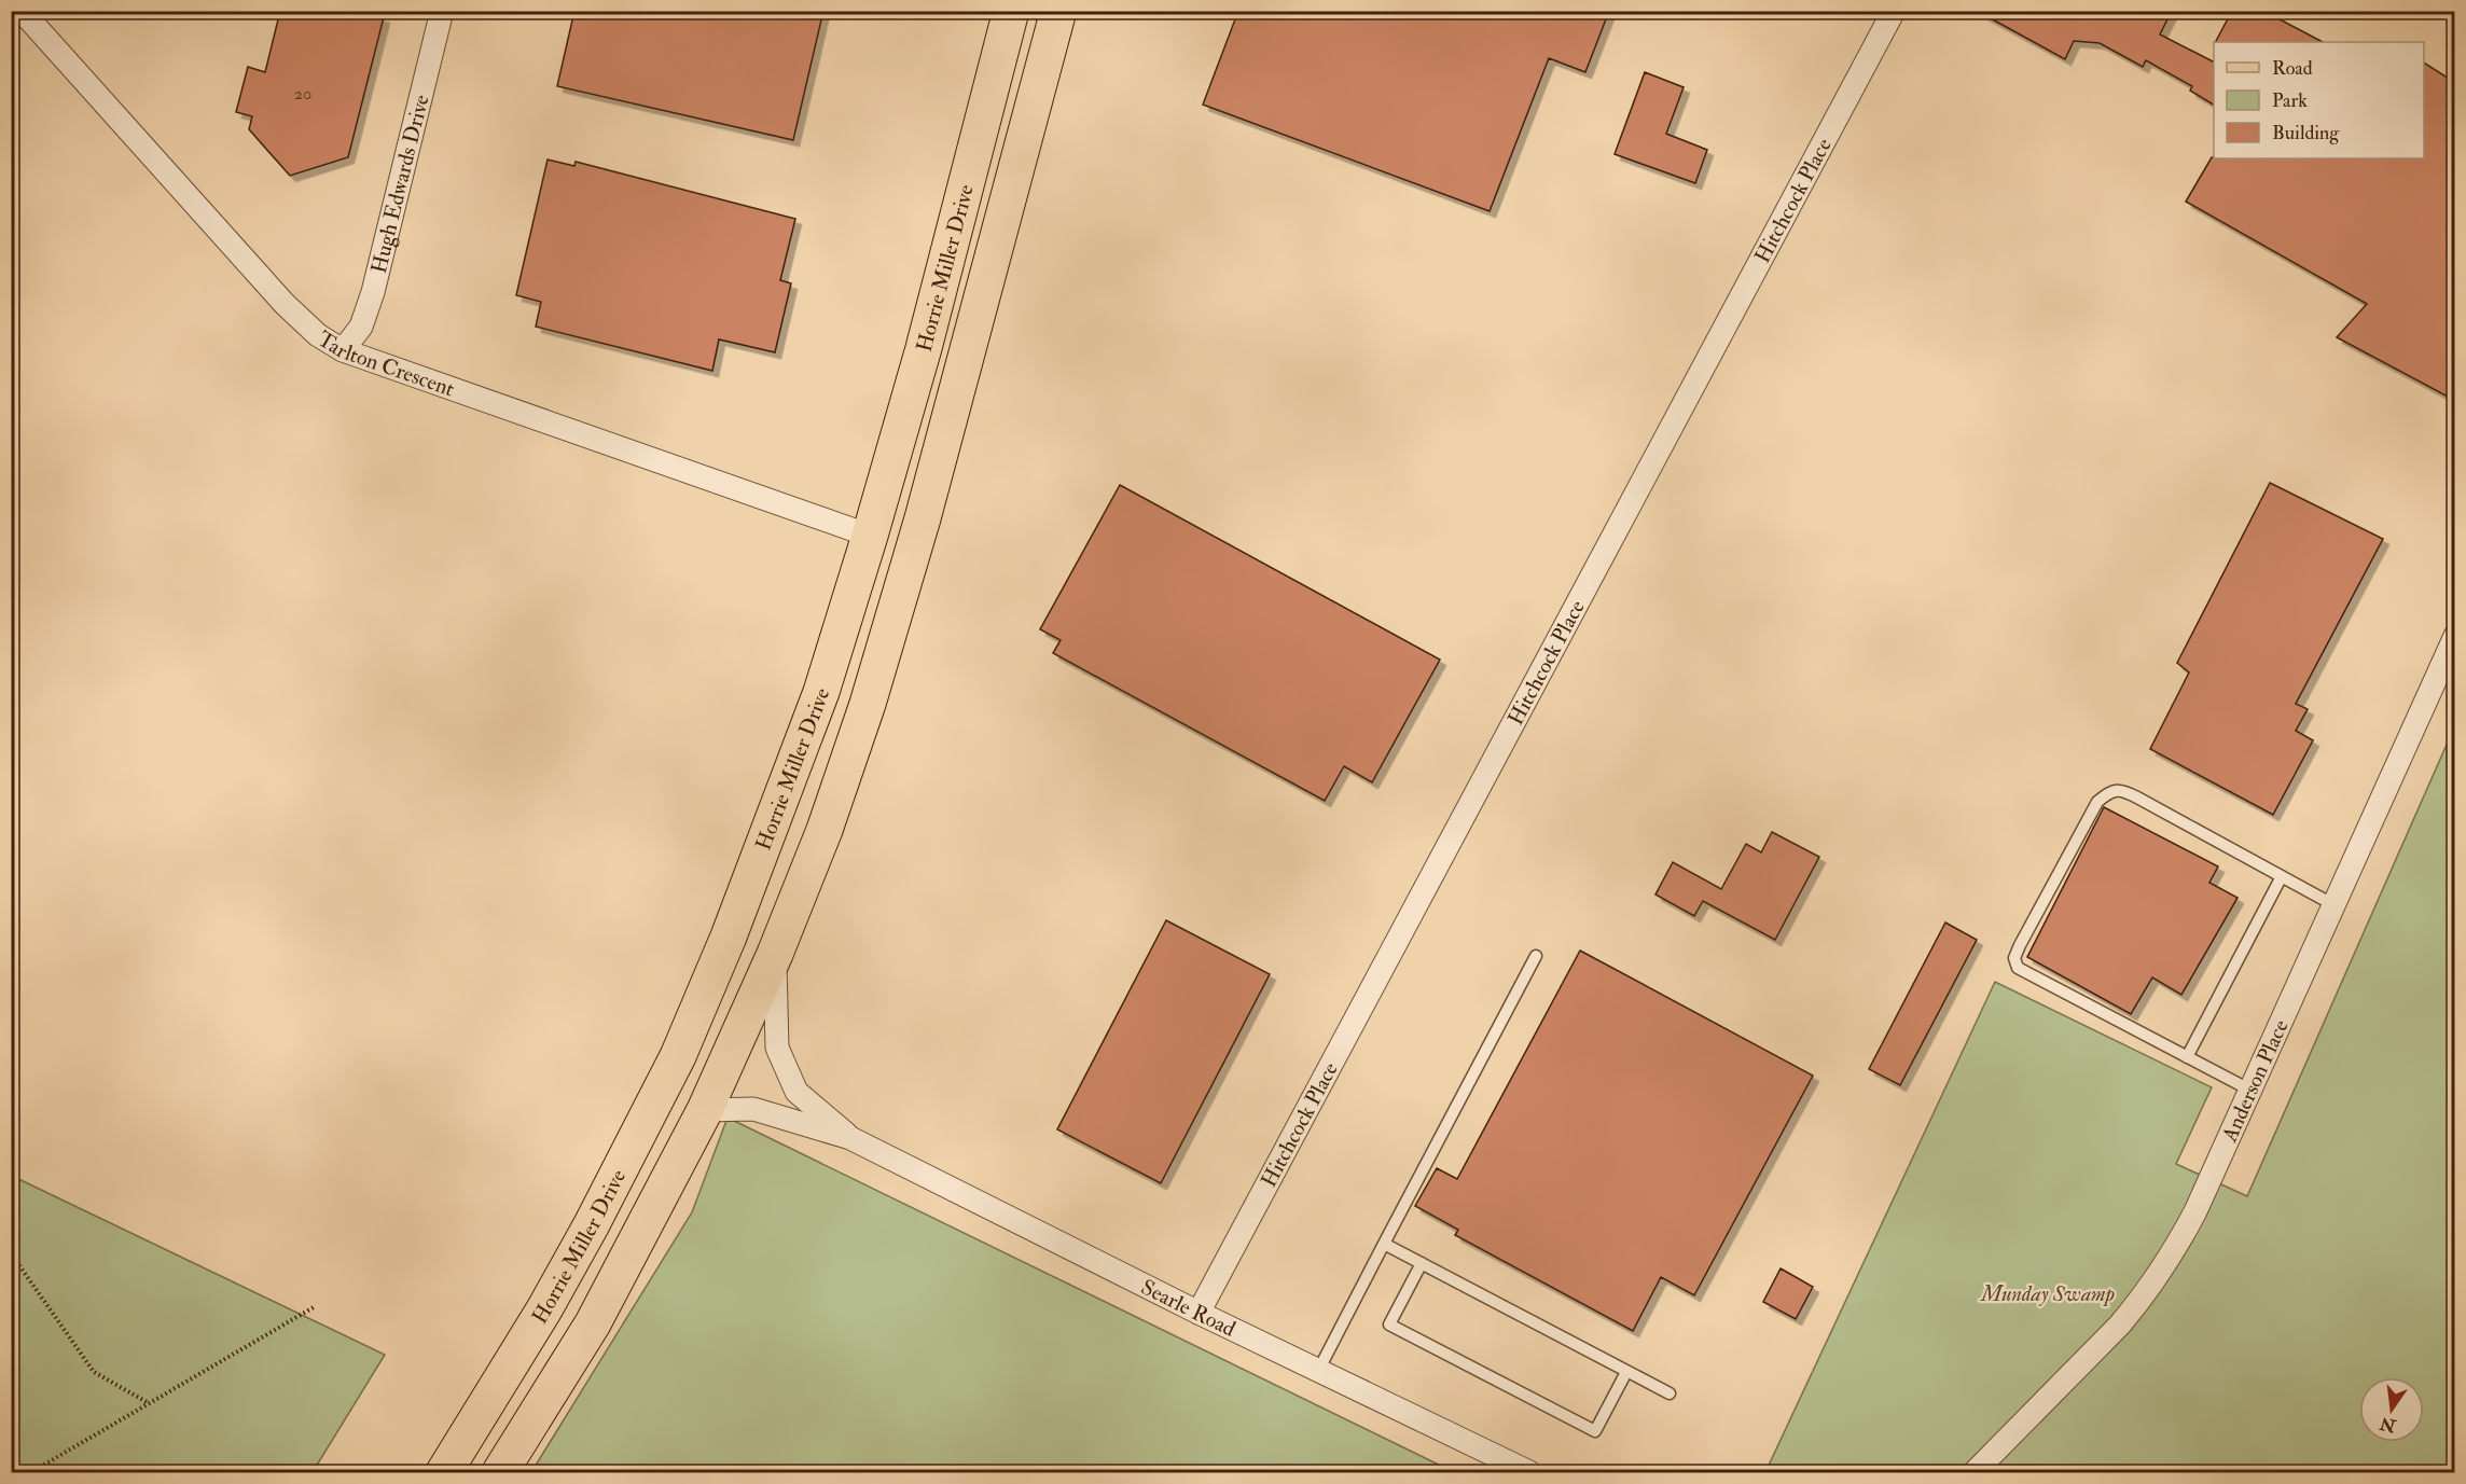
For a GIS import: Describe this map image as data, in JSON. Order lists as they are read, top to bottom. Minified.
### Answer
{"streets":{"main road":["Horrie Miller Drive"],"street":["Hugh Edwards Drive","Hitchcock Place","Tarlton Crescent","Anderson Place","Searle Road"]},"crossings":[["Hugh Edwards Drive","Tarlton Crescent"],["Hitchcock Place","Searle Road"],["Horrie Miller Drive","Tarlton Crescent"],["Horrie Miller Drive","Searle Road"]],"parks":["Munday Swamp"],"house_numbers":["20"],"legend":["Road","Park","Building"],"north":"bottom"}
